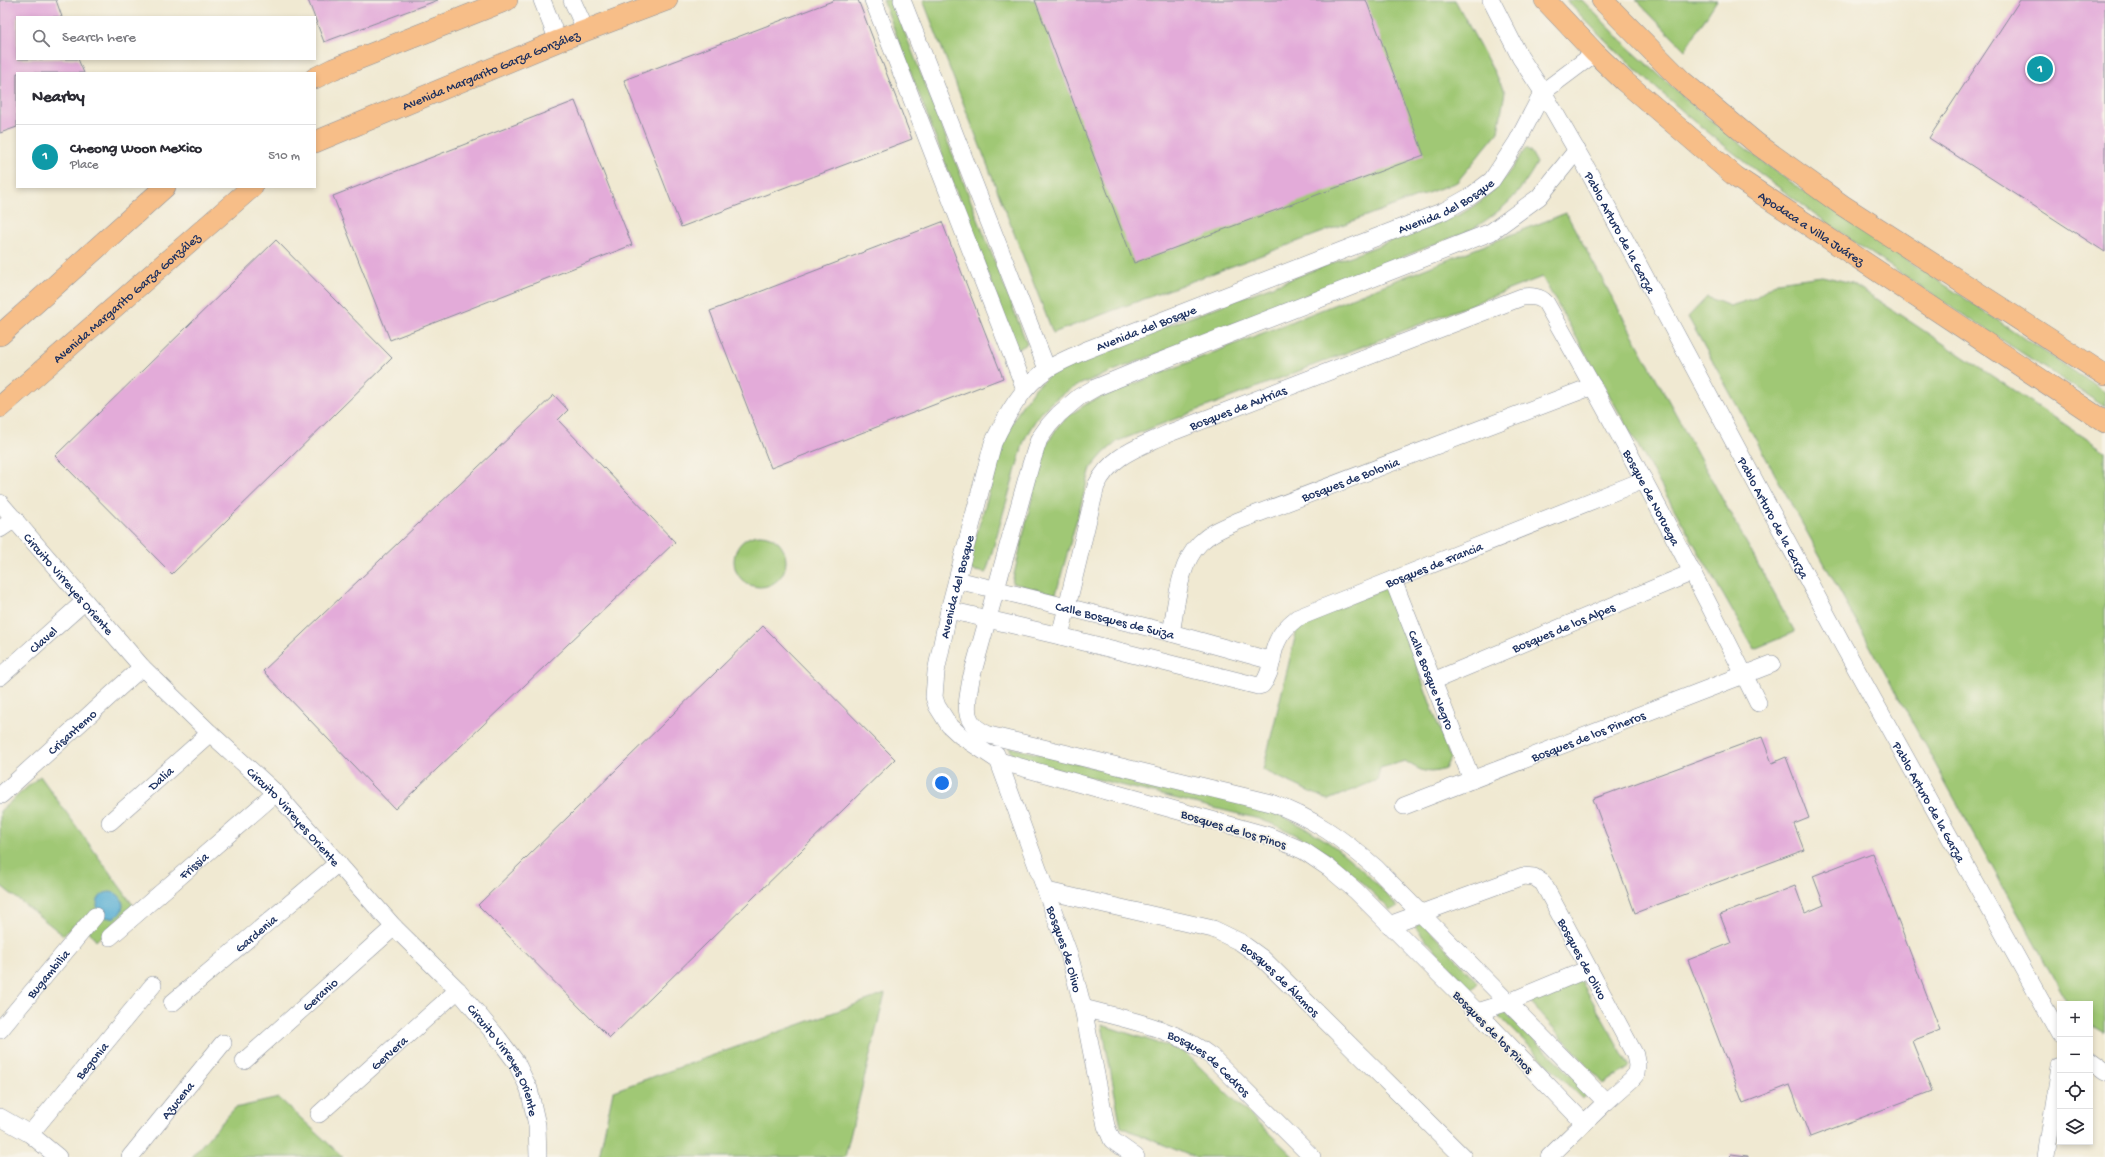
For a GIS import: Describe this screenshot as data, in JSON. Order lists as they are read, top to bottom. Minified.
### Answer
{"streets":{"main road":["Avenida Margarito Garza González","Apodaca a Villa Juárez"],"street":["Avenida del Bosque","Pablo Arturo de la Garza","Bosques de Autrias","Bosques de Bolonia","Bosque de Noruega","Bosques de Francia","Circuito Virreyes Oriente","Calle Bosques de Suiza","Bosques de los Alpes","Clavel","Calle Bosque Negro","Crisantemo","Bosques de los Pineros","Dalia","Bosques de los Pinos","Frissia","Gardenia","Bosques de Olivo","Bugambilia","Bosques de Álamos","Geranio","Gervera","Begonia","Bosques de Cedros","Azucena"]},"crossings":[["Avenida del Bosque","Pablo Arturo de la Garza"],["Avenida del Bosque","Calle Bosques de Suiza"],["Avenida del Bosque","Bosques de los Pinos"],["Bosques de Autrias","Bosque de Noruega"],["Bosques de Autrias","Bosques de Francia"],["Bosques de Autrias","Calle Bosques de Suiza"],["Bosques de Bolonia","Bosque de Noruega"],["Bosques de Bolonia","Calle Bosques de Suiza"],["Bosque de Noruega","Bosques de Francia"],["Bosque de Noruega","Bosques de los Alpes"],["Bosque de Noruega","Bosques de los Pineros"],["Bosques de Francia","Calle Bosques de Suiza"],["Bosques de Francia","Calle Bosque Negro"],["Circuito Virreyes Oriente","Clavel"],["Circuito Virreyes Oriente","Crisantemo"],["Circuito Virreyes Oriente","Dalia"],["Circuito Virreyes Oriente","Frissia"],["Circuito Virreyes Oriente","Gardenia"],["Circuito Virreyes Oriente","Geranio"],["Circuito Virreyes Oriente","Gervera"],["Bosques de los Alpes","Calle Bosque Negro"],["Calle Bosque Negro","Bosques de los Pineros"],["Bosques de los Pinos","Bosques de Olivo"],["Bosques de Olivo","Bosques de Álamos"],["Bosques de Olivo","Bosques de Cedros"]],"page":{"search":"Search here","pins":"1","heading":"Nearby","list":[{"mark":"1","name":"Cheong Woon Mexico","note":"Place","value":"510 m"}],"map_buttons":["+","−"]}}
